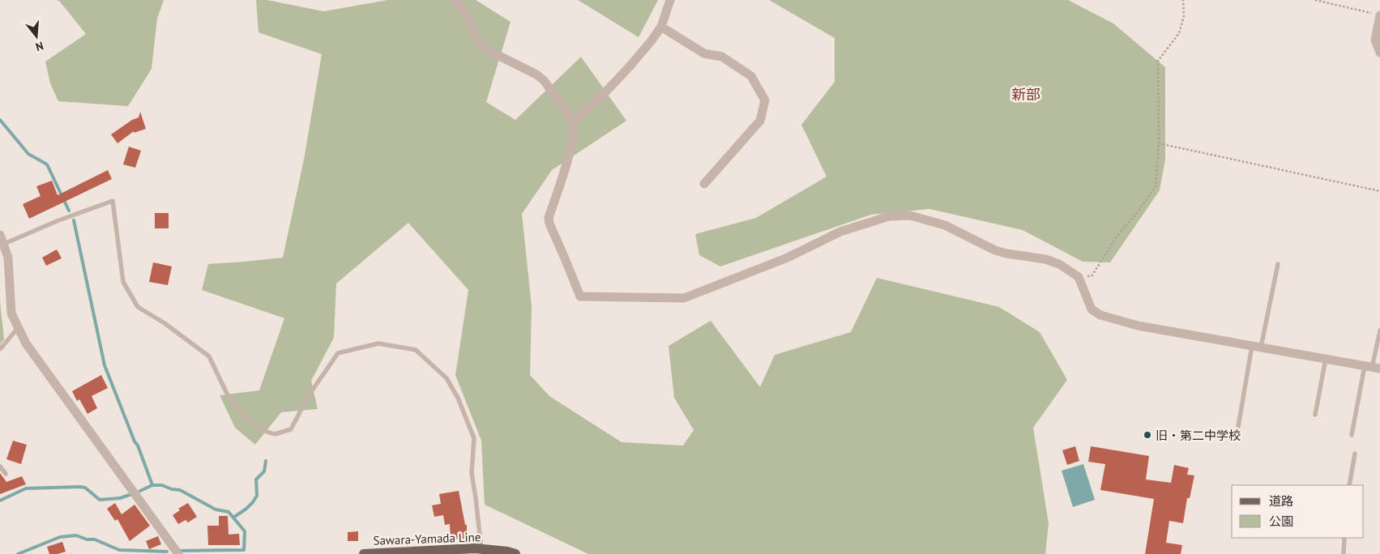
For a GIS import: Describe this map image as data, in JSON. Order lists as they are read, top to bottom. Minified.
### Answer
{"streets":{"main road":["Sawara-Yamada Line"]},"districts":["新部"],"places":["旧・第二中学校"],"legend":["道路","公園"],"north":"bottom"}
